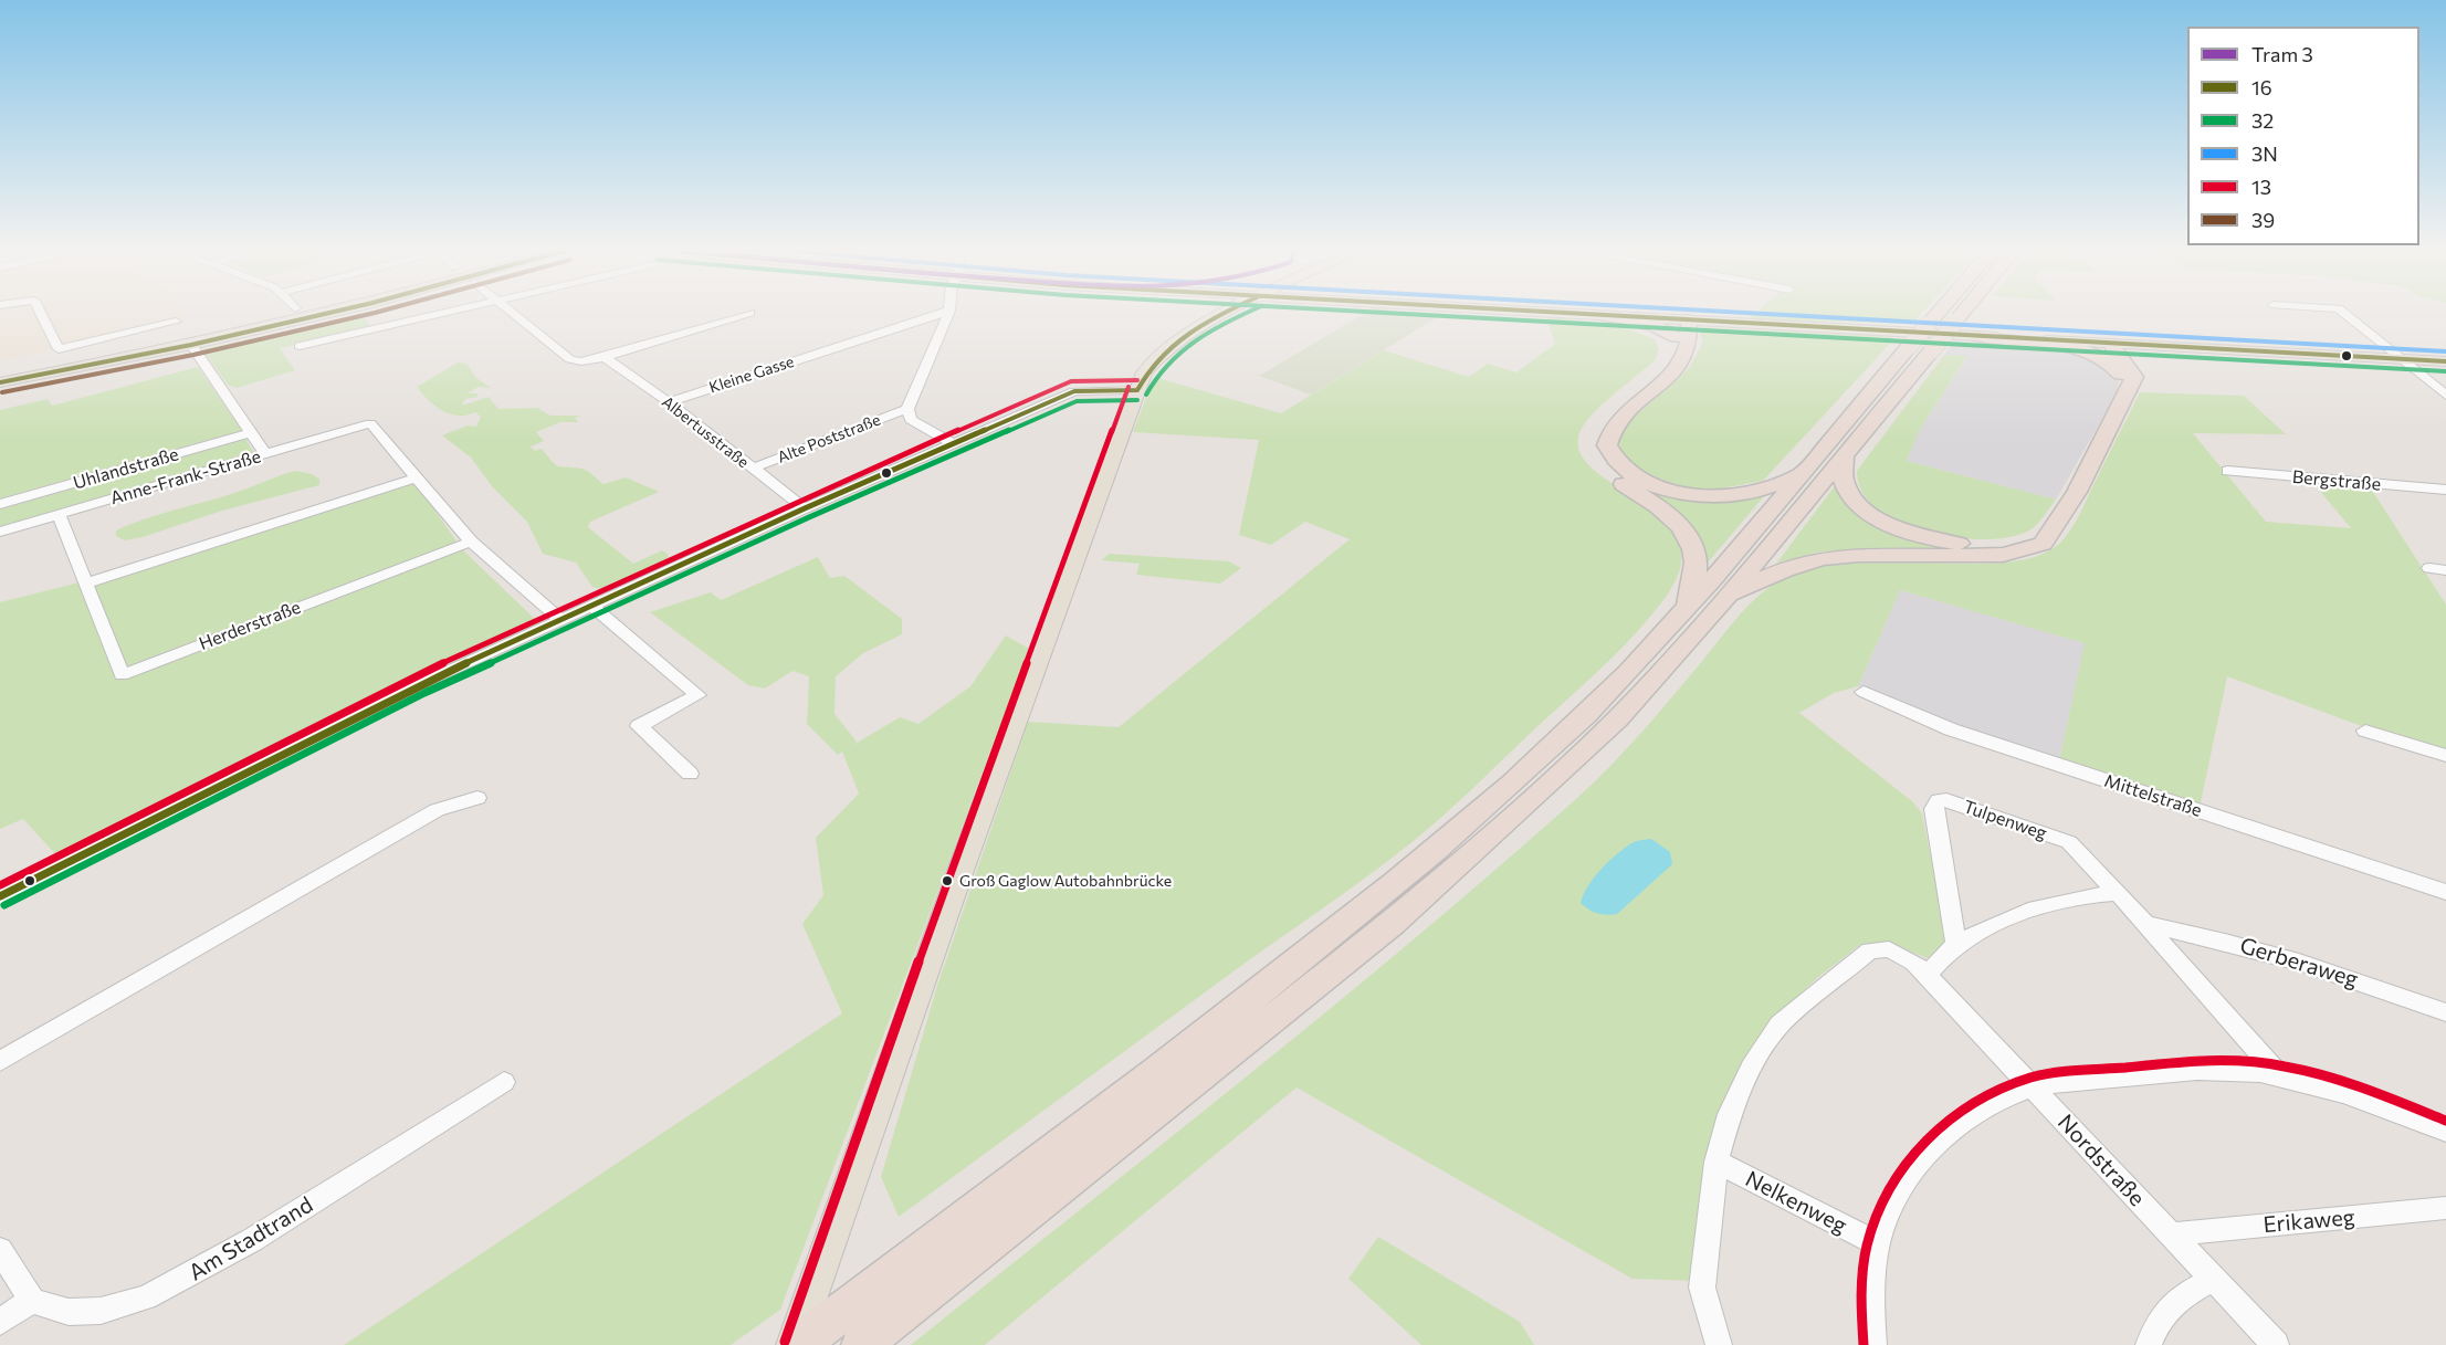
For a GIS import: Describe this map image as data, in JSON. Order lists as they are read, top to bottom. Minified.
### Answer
{"streets":{"street":["Kleine Gasse","Albertusstraße","Alte Poststraße","Uhlandstraße","Anne-Frank-Straße","Bergstraße","Herderstraße","Mittelstraße","Tulpenweg","Gerberaweg","Nordstraße","Nelkenweg","Erikaweg","Am Stadtrand"]},"crossings":[["Kleine Gasse","Albertusstraße"],["Albertusstraße","Alte Poststraße"],["Anne-Frank-Straße","Herderstraße"],["Tulpenweg","Gerberaweg"],["Nordstraße","Nelkenweg"],["Nordstraße","Erikaweg"]],"places":["Groß Gaglow Autobahnbrücke"],"lines":["transit line 16","transit line 32","transit line 3N","transit line 39","transit line 13"],"legend":["Tram 3","16","32","3N","13","39"]}
